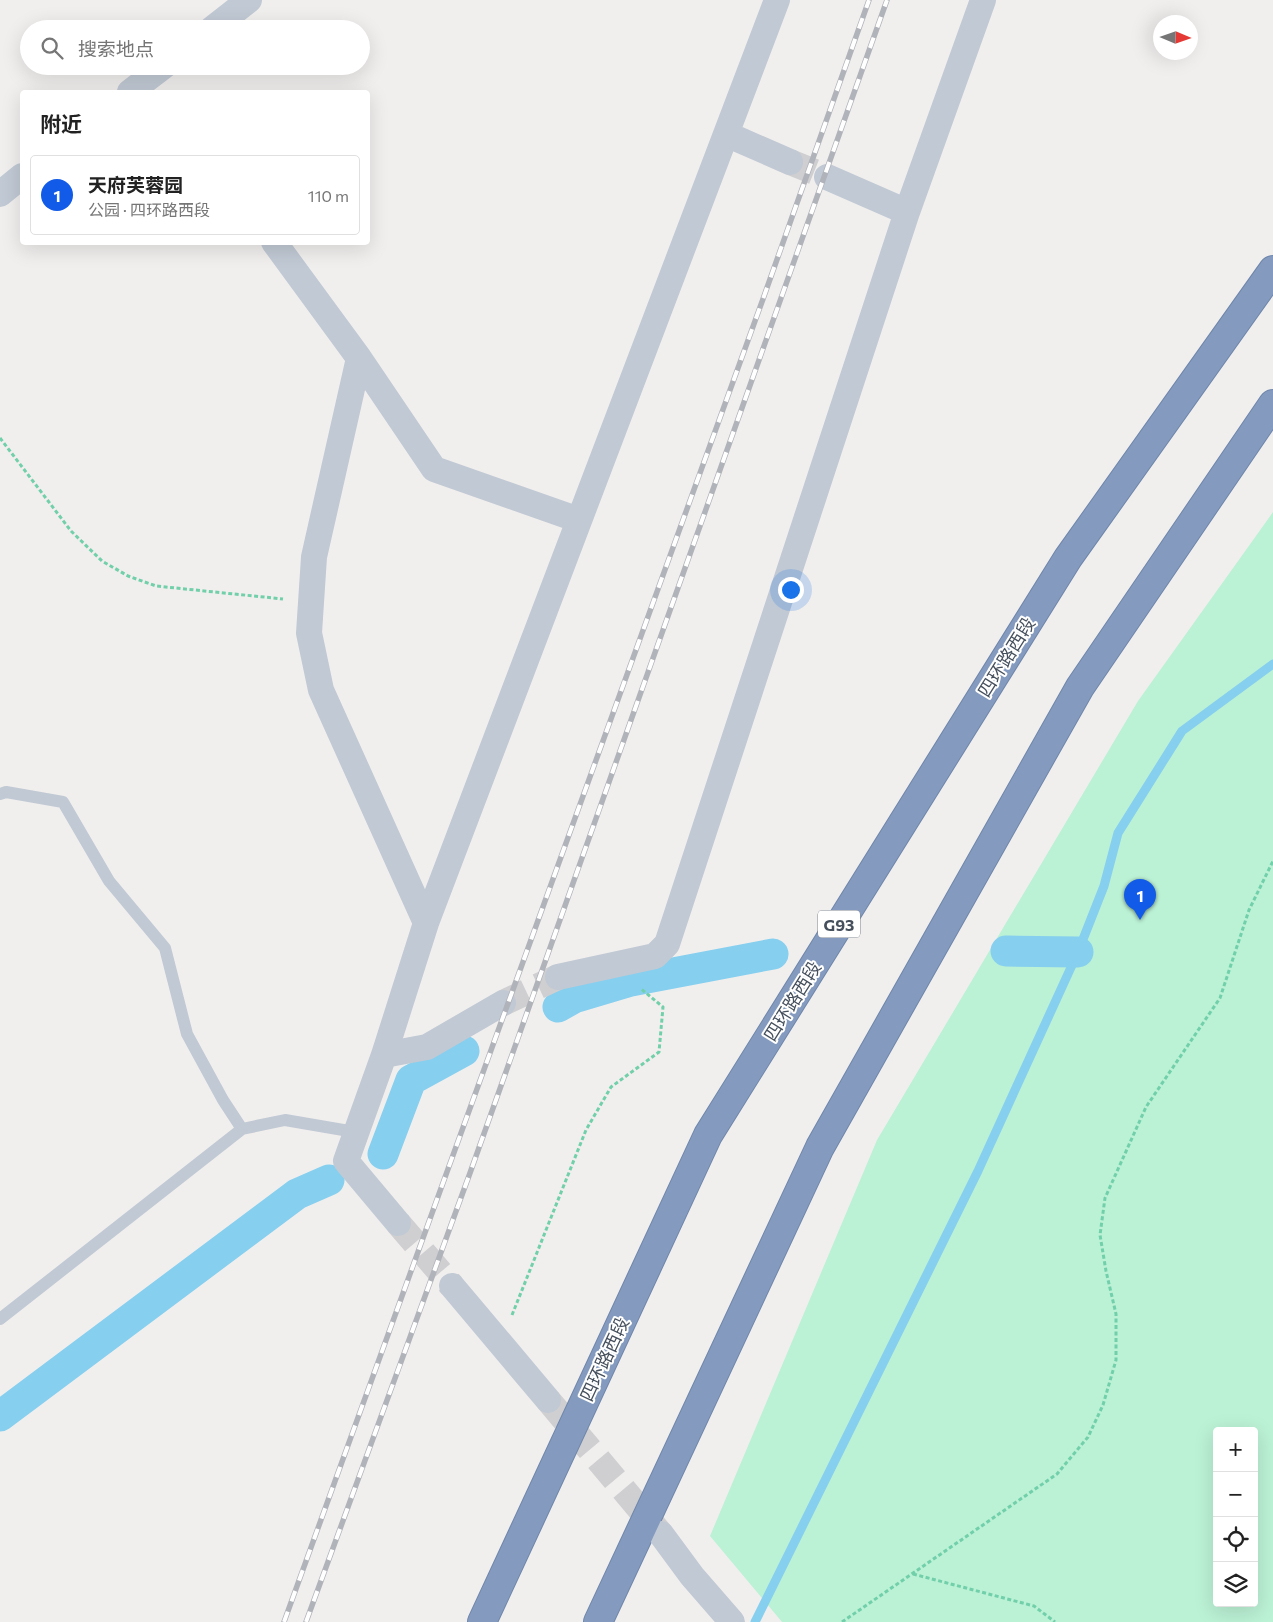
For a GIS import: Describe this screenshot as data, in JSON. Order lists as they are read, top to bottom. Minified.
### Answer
{"streets":{"highway":["四环路西段","G93"]},"north":"right","page":{"search":"搜索地点","heading":"附近","list":[{"mark":"1","name":"天府芙蓉园","note":"公园 · 四环路西段","value":"110 m"}],"pins":"1","map_buttons":["+","−"]}}
